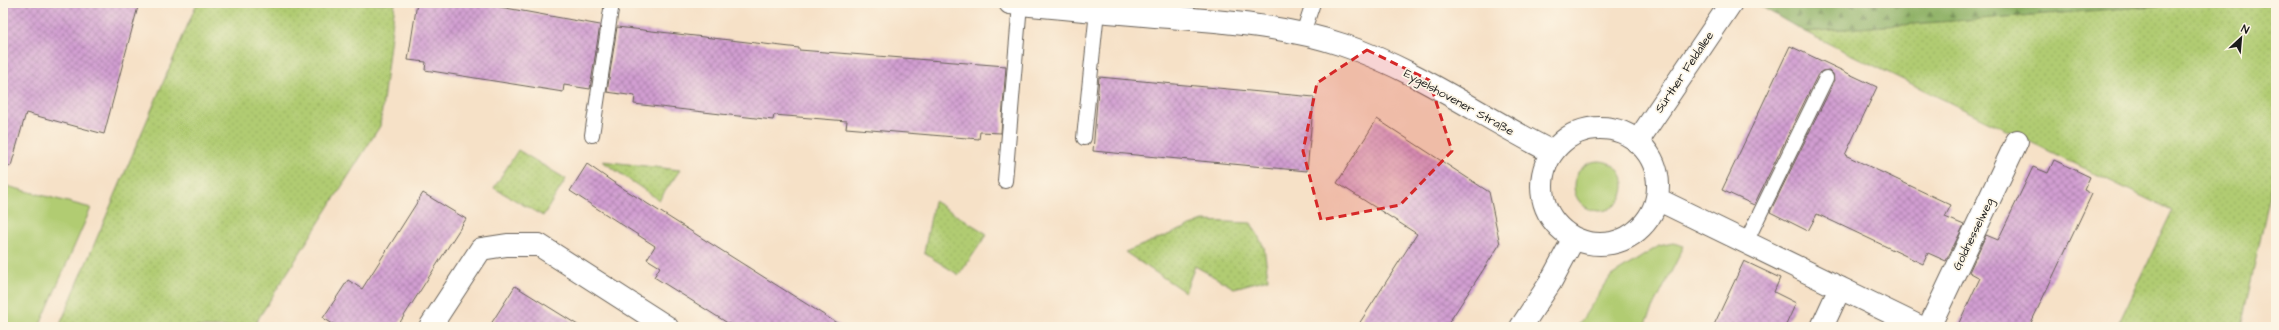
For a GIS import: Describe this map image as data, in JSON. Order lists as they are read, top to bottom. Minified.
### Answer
{"streets":{"street":["Sürther Feldallee","Eygelshovener Straße","Goldnesselweg"]},"crossings":[["Sürther Feldallee","Eygelshovener Straße"]],"north":"top right"}
